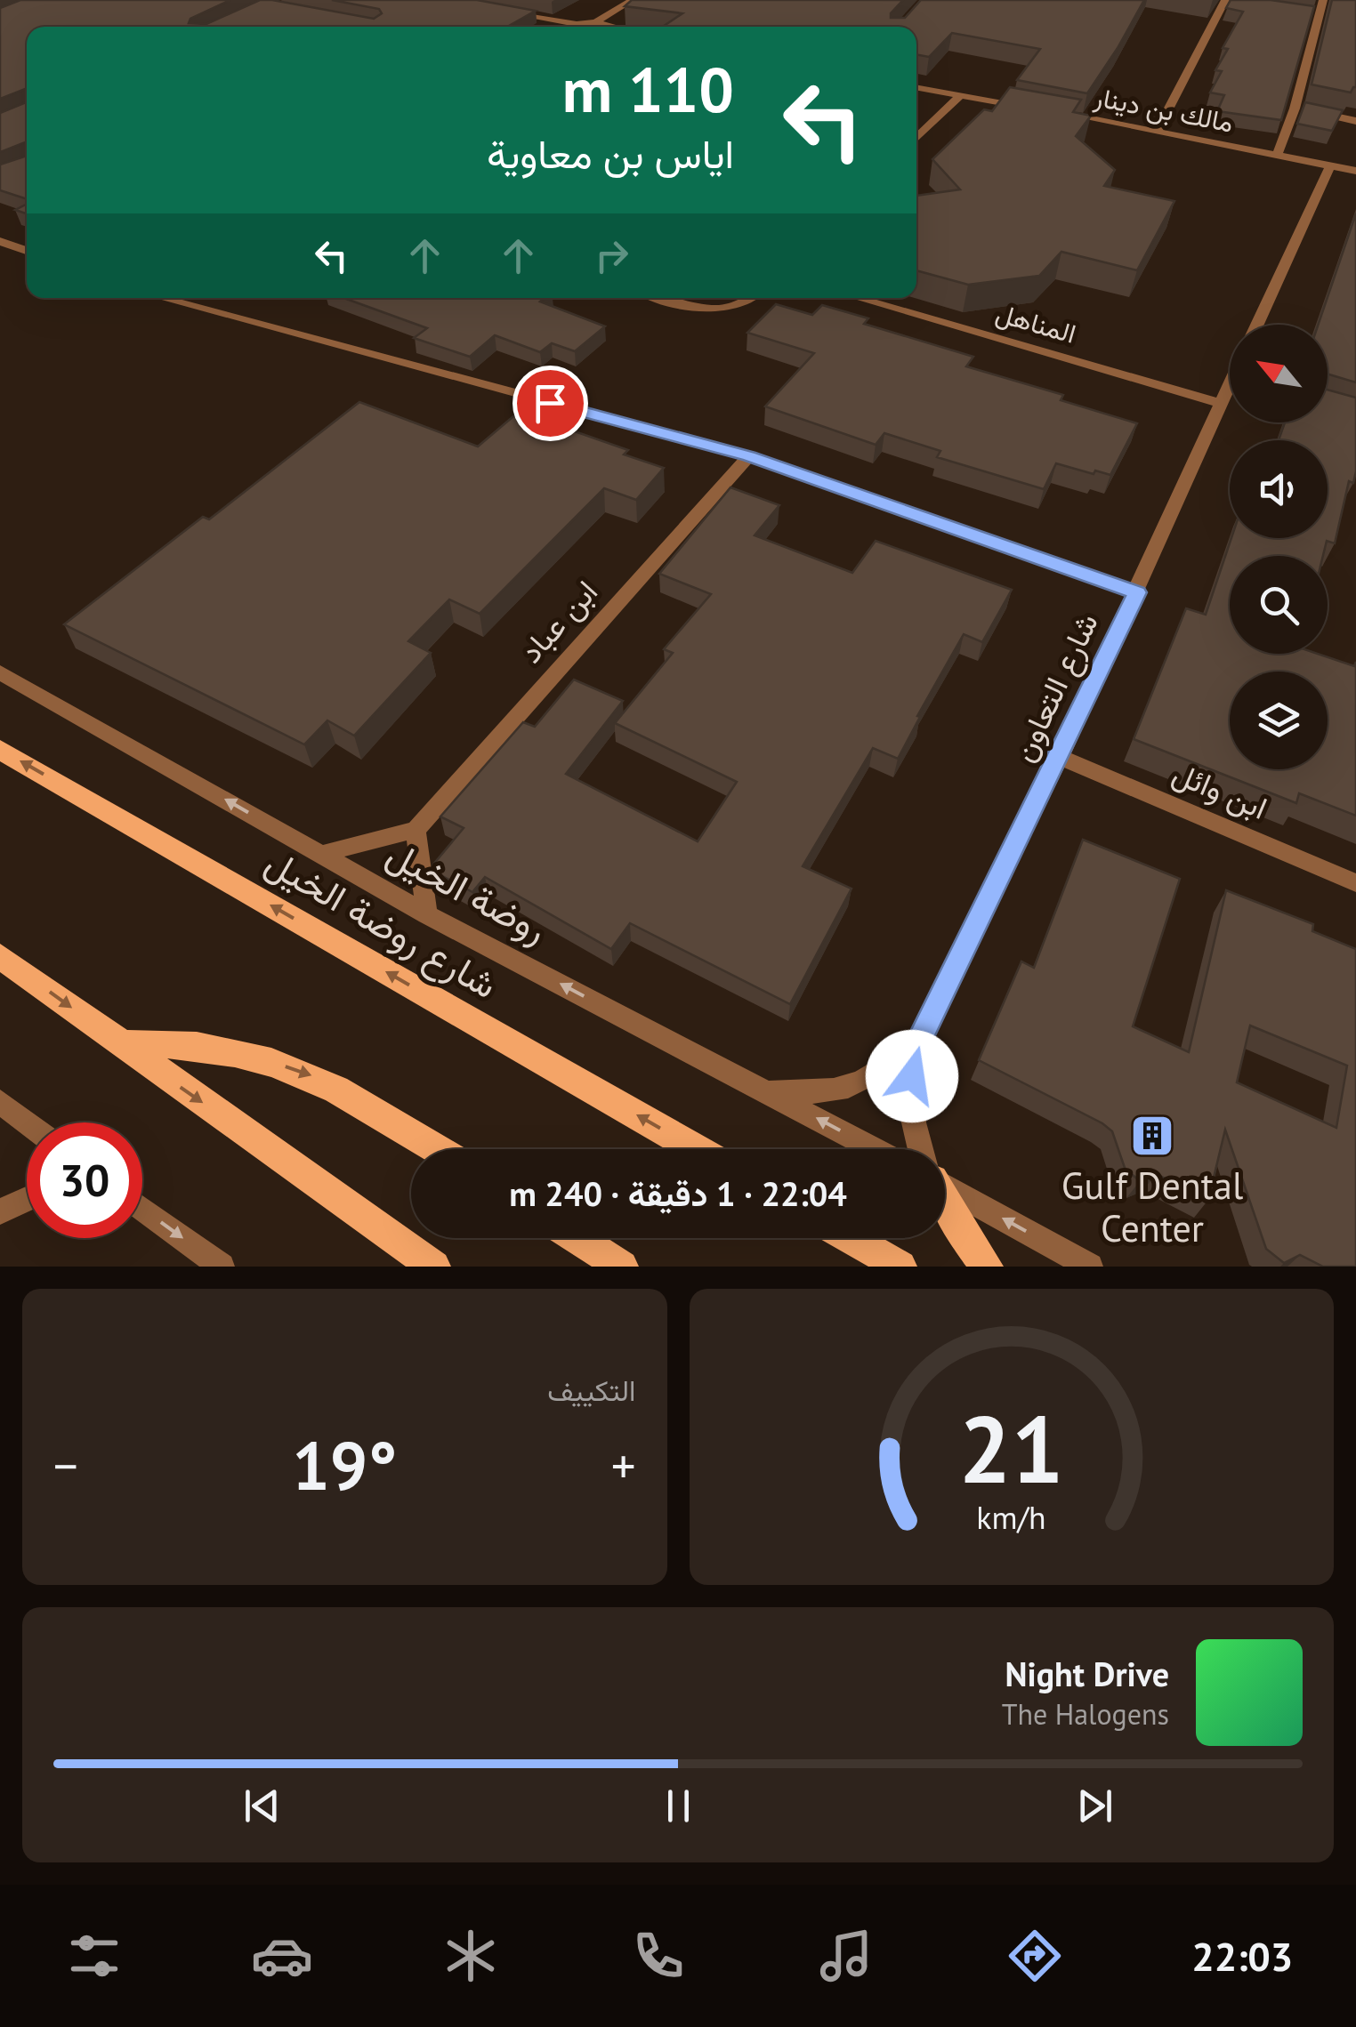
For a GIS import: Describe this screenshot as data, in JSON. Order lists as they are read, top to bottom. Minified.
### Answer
{"streets":{"main road":["شارع روضة الخيل"],"street":["مالك بن دينار","المناهل","ابن عباد","شارع التعاون","ابن وائل","روضة الخيل"]},"crossings":[["المناهل","شارع التعاون"],["شارع التعاون","ابن وائل"]],"one_way":["روضة الخيل"],"places":{"building":["Gulf Dental Center"]},"north":"top left","page":{"turn":["110 m","اياس بن معاوية"],"limit":"30","trip":"22:04 · 1 دقيقة · 240 m","tile":"التكييف","heat":["−","19°","+"],"song":["Night Drive","The Halogens"],"tabs":"22:03","gauge":["21","km/h"]}}
